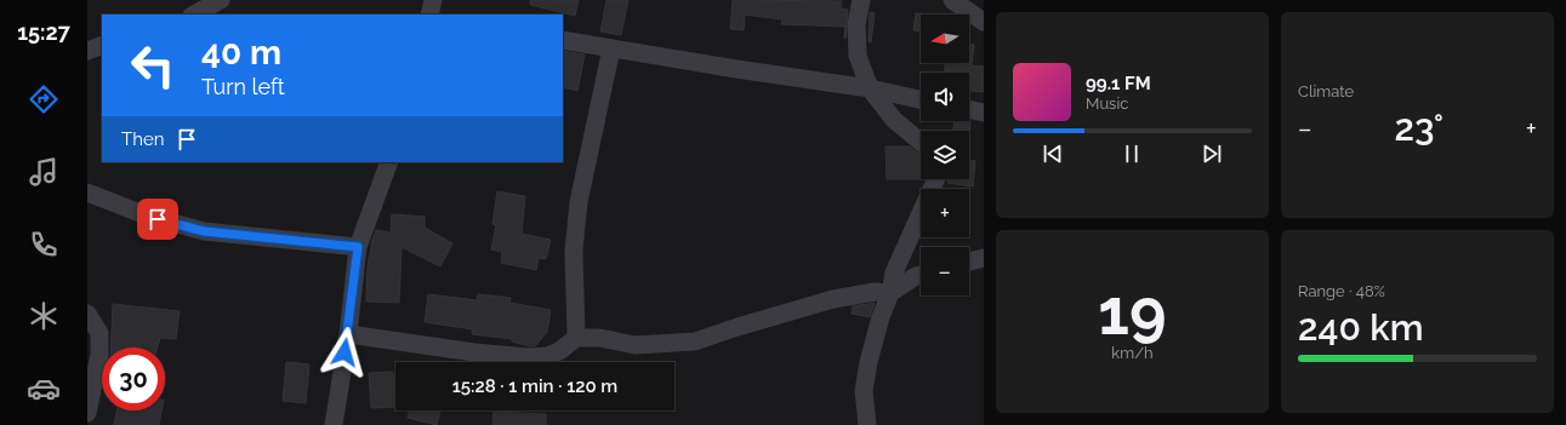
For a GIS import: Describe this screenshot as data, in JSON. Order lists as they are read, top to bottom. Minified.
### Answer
{"north":"left","page":{"tabs":"15:27","tile":["Climate",["19","km/h"],["Range · 48%","240 km"]],"map_buttons":["+","−"],"turn":["40 m","Turn left"],"song":["99.1 FM","Music"],"heat":["−","23°","+"],"then":"Then","limit":"30","trip":"15:28 · 1 min · 120 m"}}
